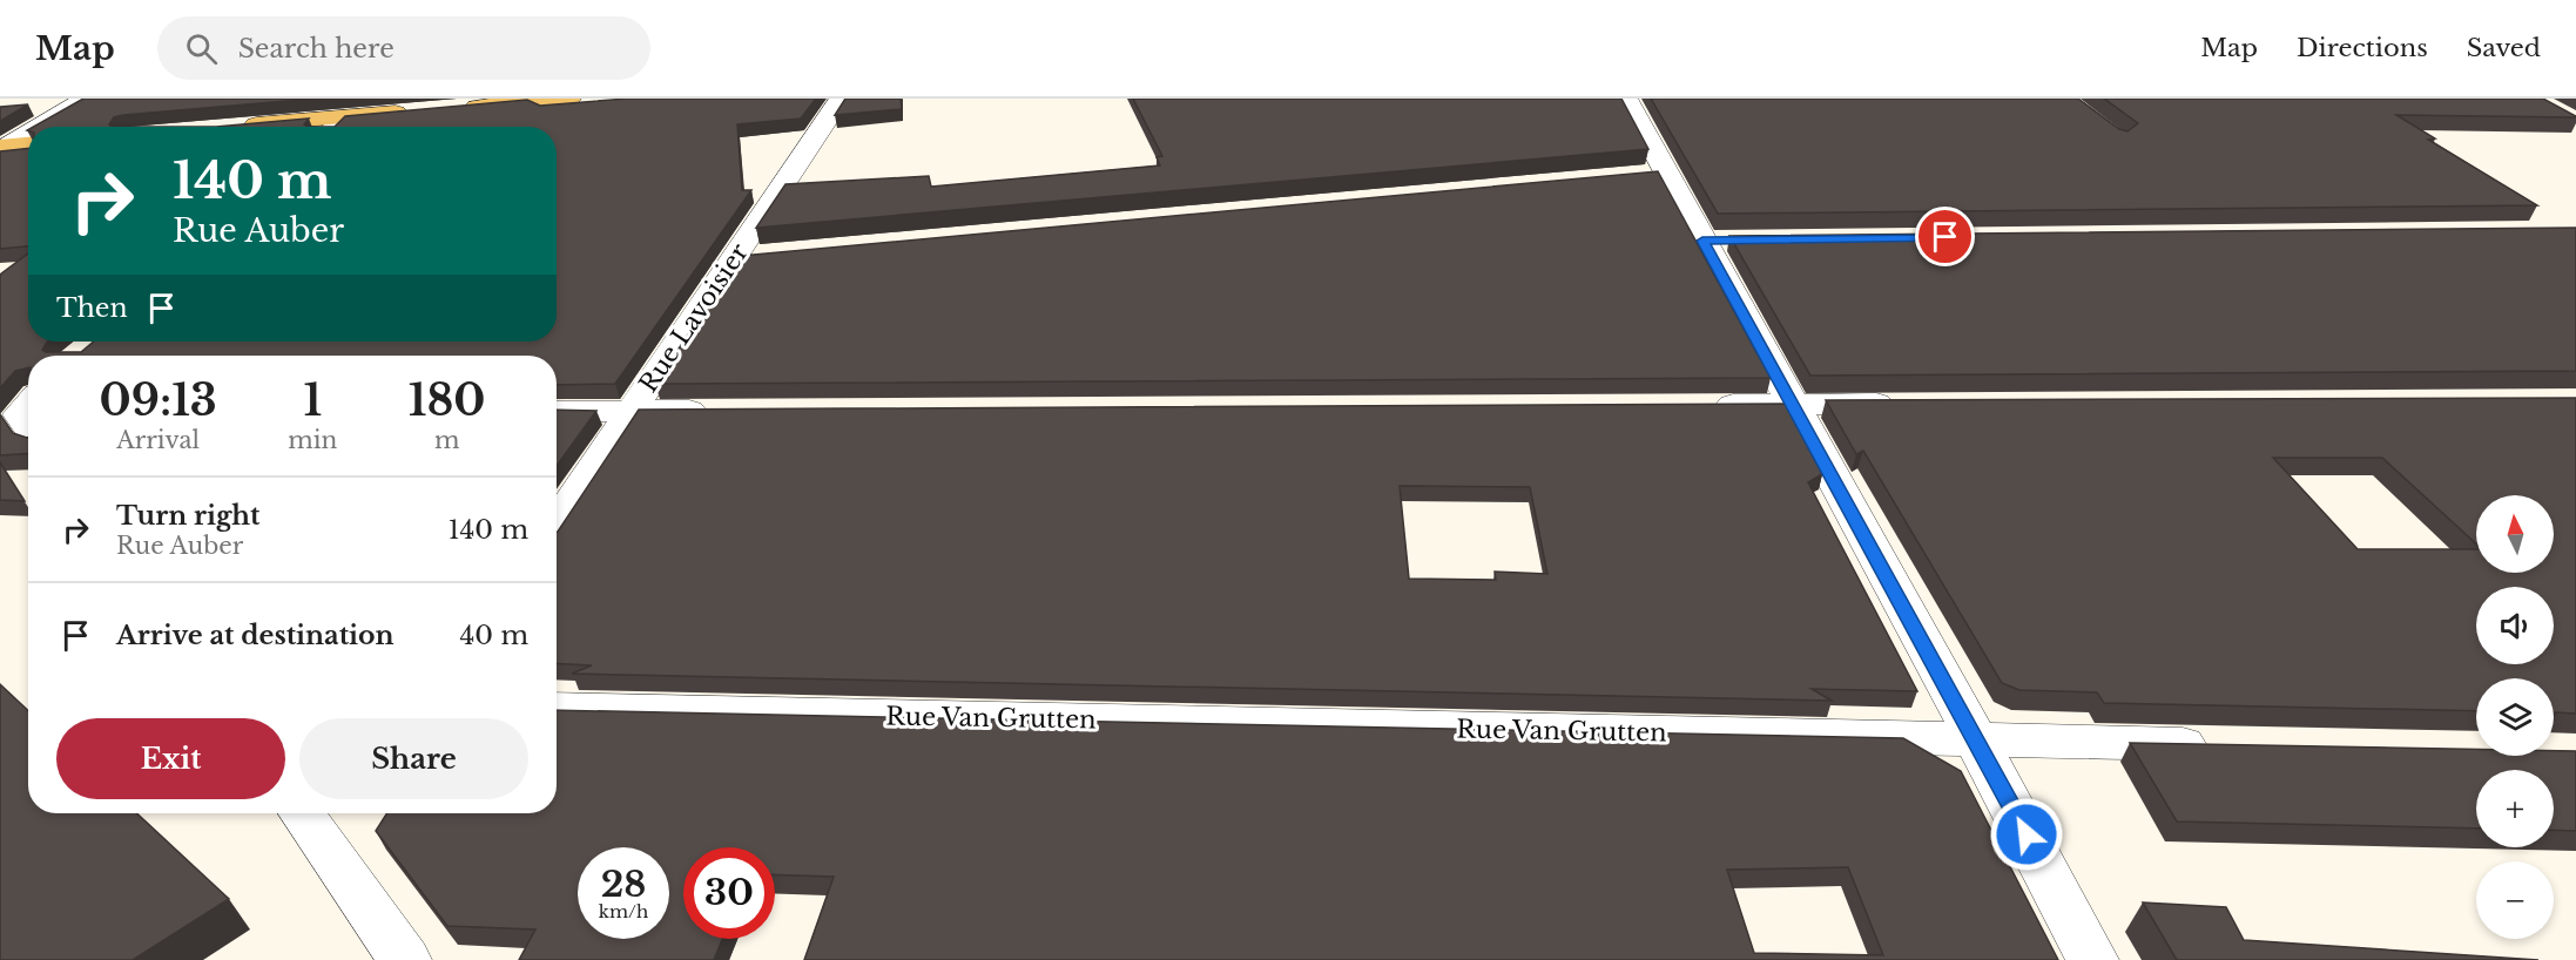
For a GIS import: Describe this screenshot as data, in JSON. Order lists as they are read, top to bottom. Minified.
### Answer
{"streets":{"street":["Rue Lavoisier","Rue Van Grutten"]},"north":"top","page":{"header":"Map","search":"Search here","nav":["Map","Directions","Saved"],"turn":["140 m","Rue Auber"],"then":"Then","eta":["09:13","Arrival","1","min","180","m"],"list":[{"name":"Turn right","note":"Rue Auber","value":"140 m"},{"name":"Arrive at destination","value":"40 m"}],"map_buttons":["+","−"],"buttons":["Exit","Share"],"speed":"28 km/h","limit":"30"}}
